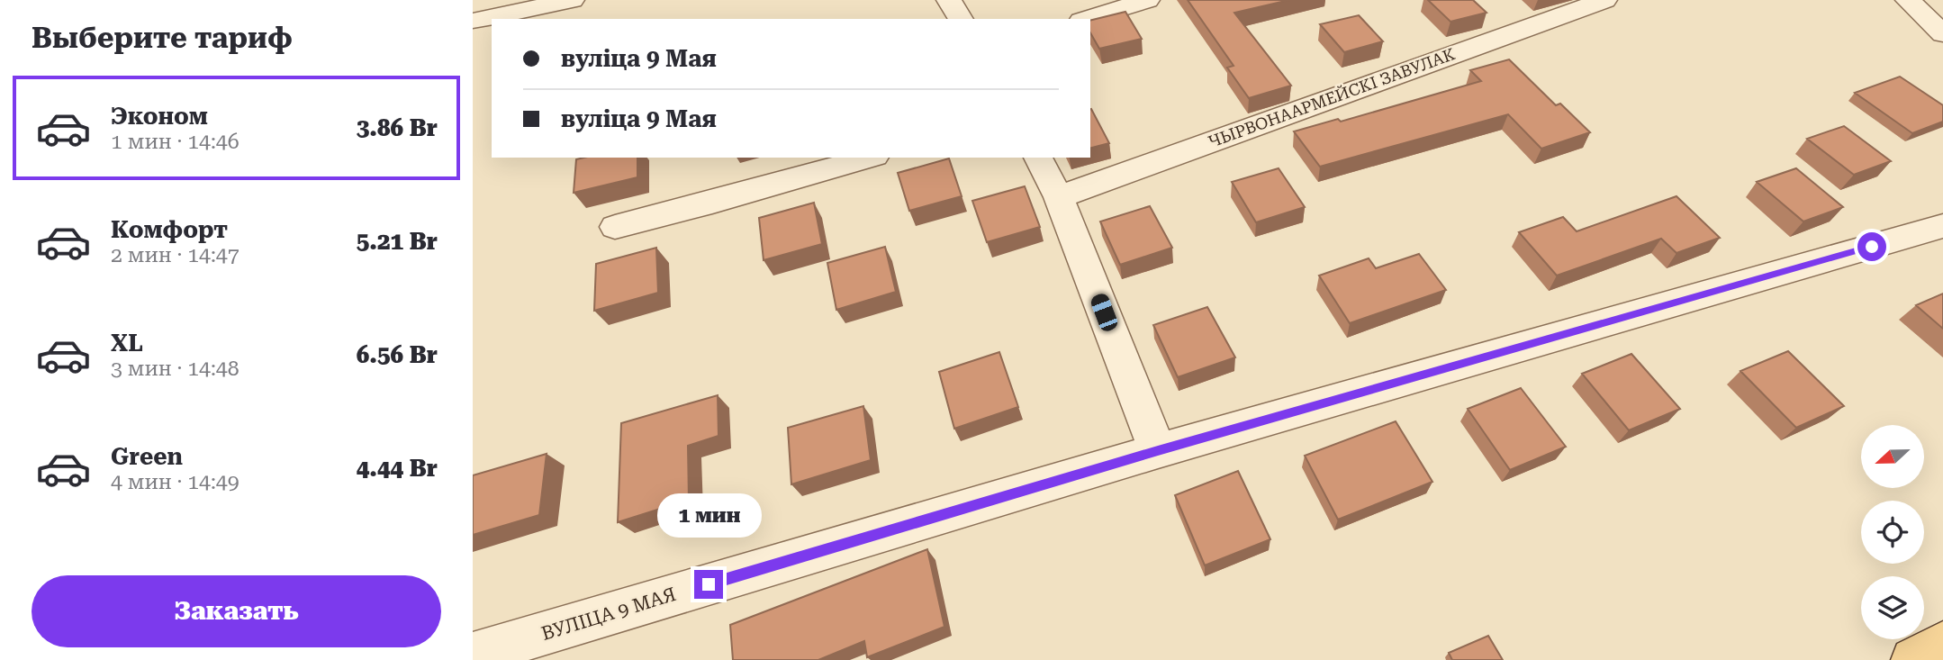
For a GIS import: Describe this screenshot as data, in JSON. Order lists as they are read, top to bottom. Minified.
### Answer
{"streets":{"street":["ЧЫРВОНААРМЕЙСКІ ЗАВУЛАК","ВУЛІЦА 9 МАЯ"]},"north":"left","page":{"heading":"Выберите тариф","banner":["вуліца 9 Мая","вуліца 9 Мая"],"list":[{"name":"Эконом","note":"1 мин · 14:46","value":"3.86 Br"},{"name":"Комфорт","note":"2 мин · 14:47","value":"5.21 Br"},{"name":"XL","note":"3 мин · 14:48","value":"6.56 Br"},{"name":"Green","note":"4 мин · 14:49","value":"4.44 Br"}],"bubble":"1 мин","buttons":"Заказать"}}
